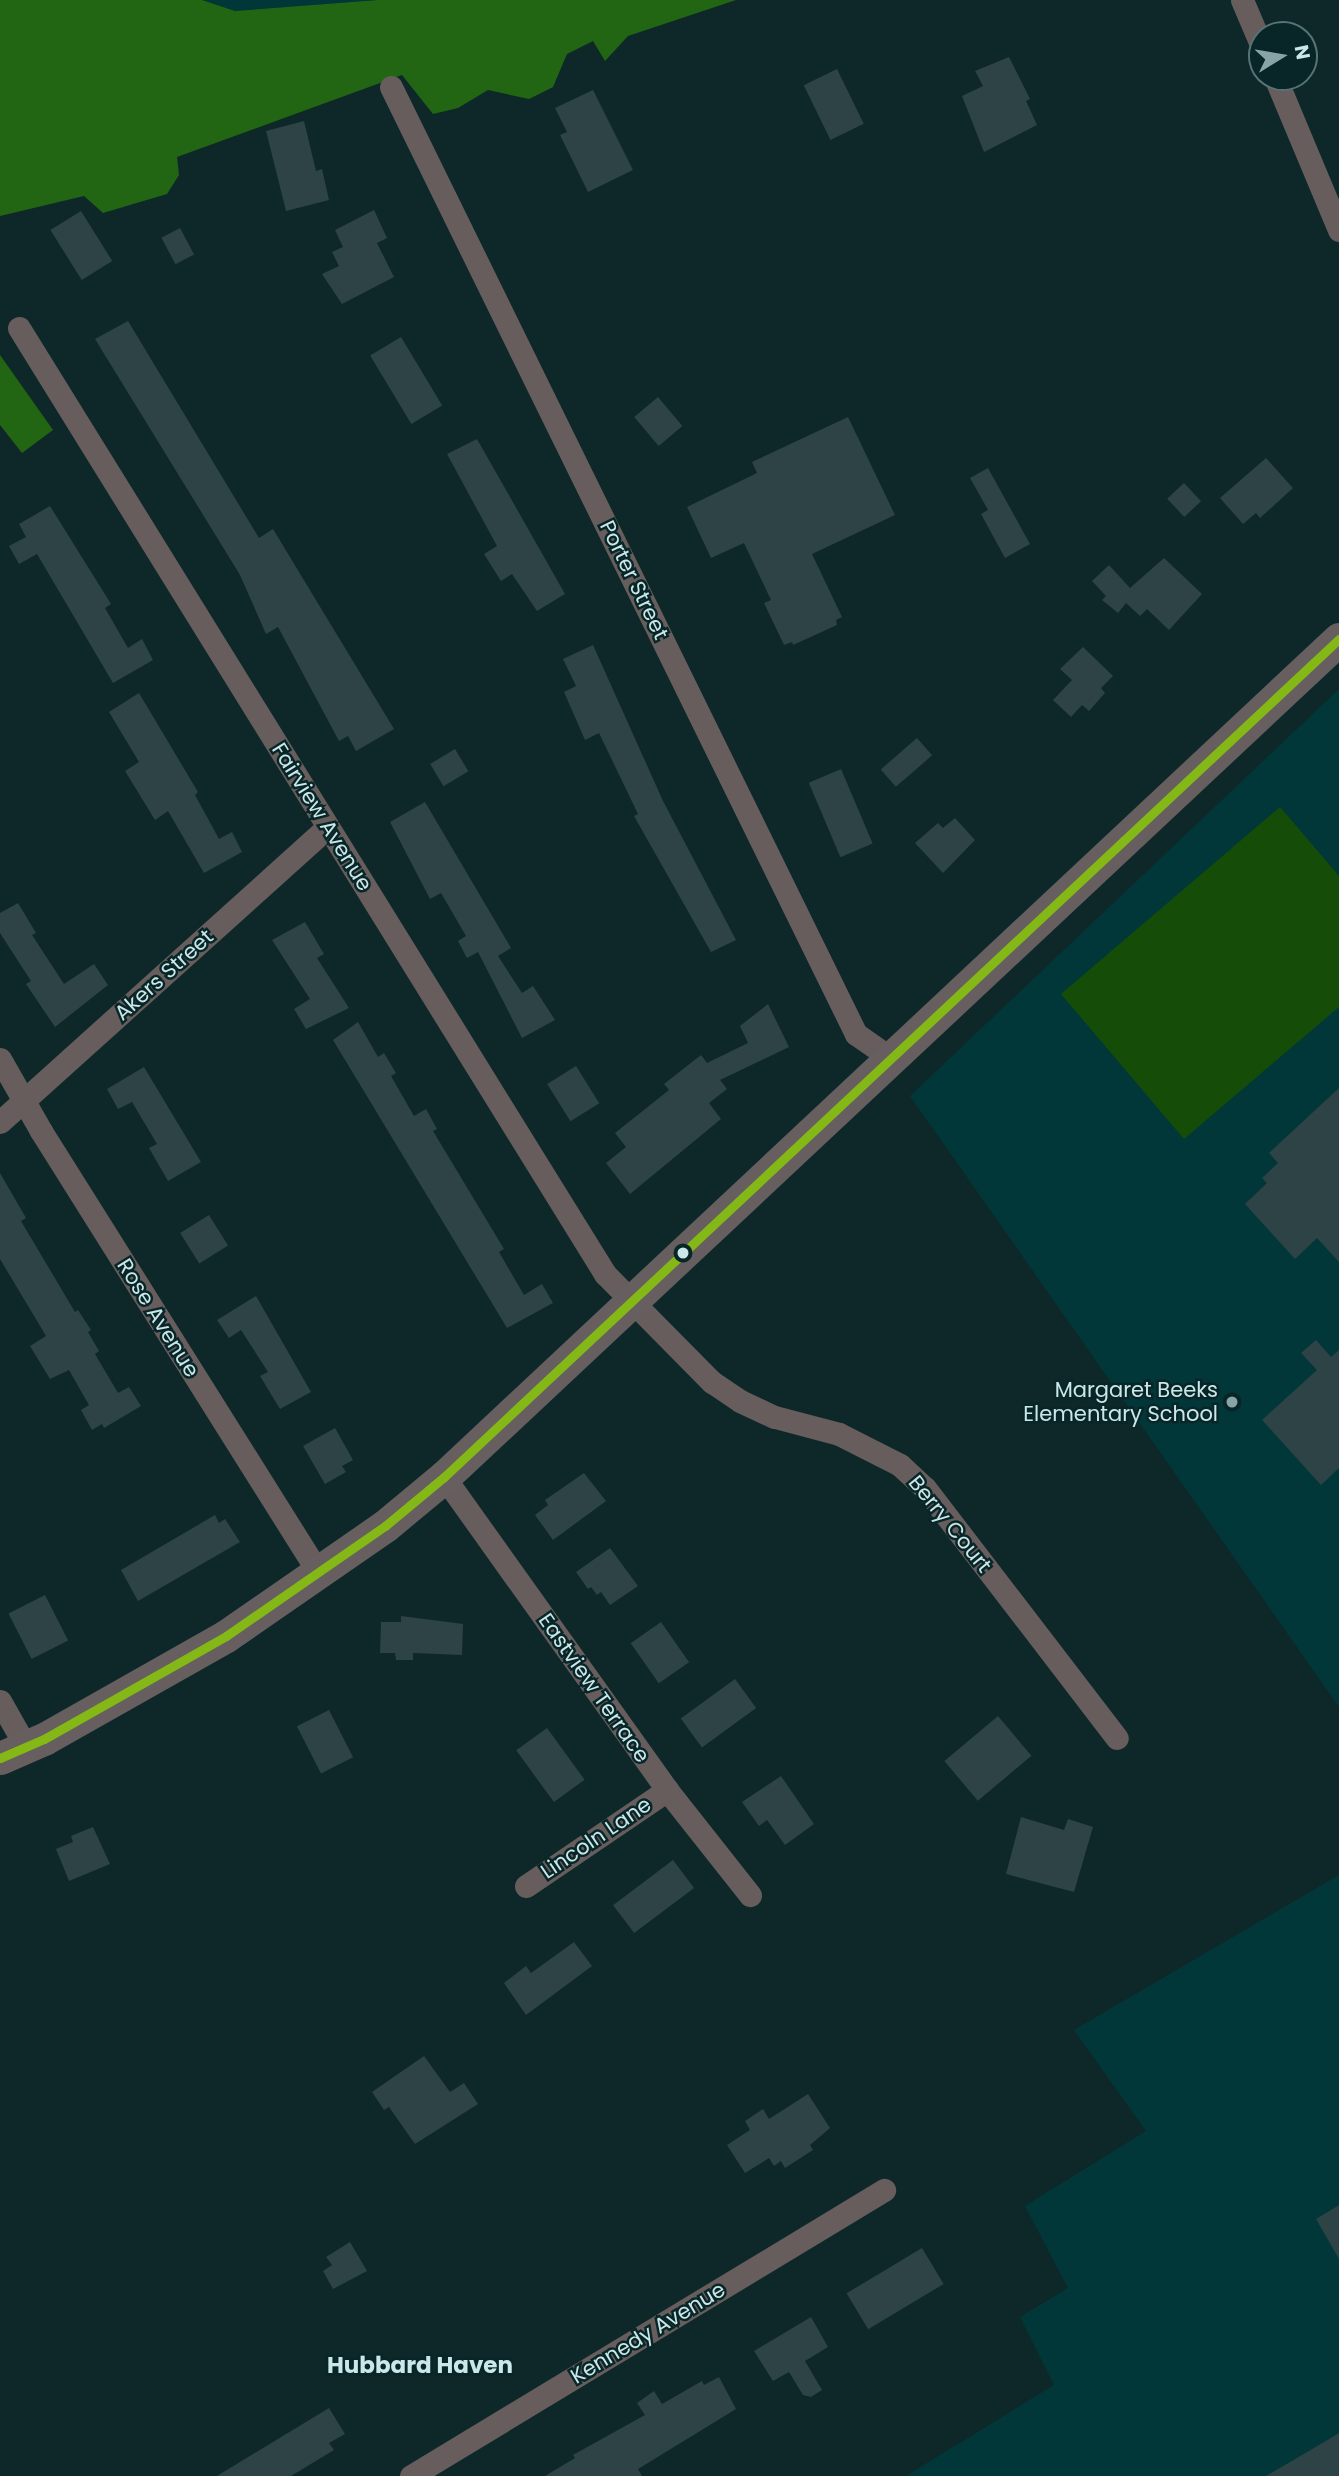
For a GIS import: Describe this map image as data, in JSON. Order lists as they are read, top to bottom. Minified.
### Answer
{"streets":{"street":["Porter Street","Fairview Avenue","Akers Street","Rose Avenue","Berry Court","Eastview Terrace","Lincoln Lane","Kennedy Avenue"]},"crossings":[["Fairview Avenue","Akers Street"],["Fairview Avenue","Berry Court"],["Akers Street","Rose Avenue"],["Eastview Terrace","Lincoln Lane"]],"districts":["Hubbard Haven"],"places":["Margaret Beeks Elementary School"],"north":"right"}
